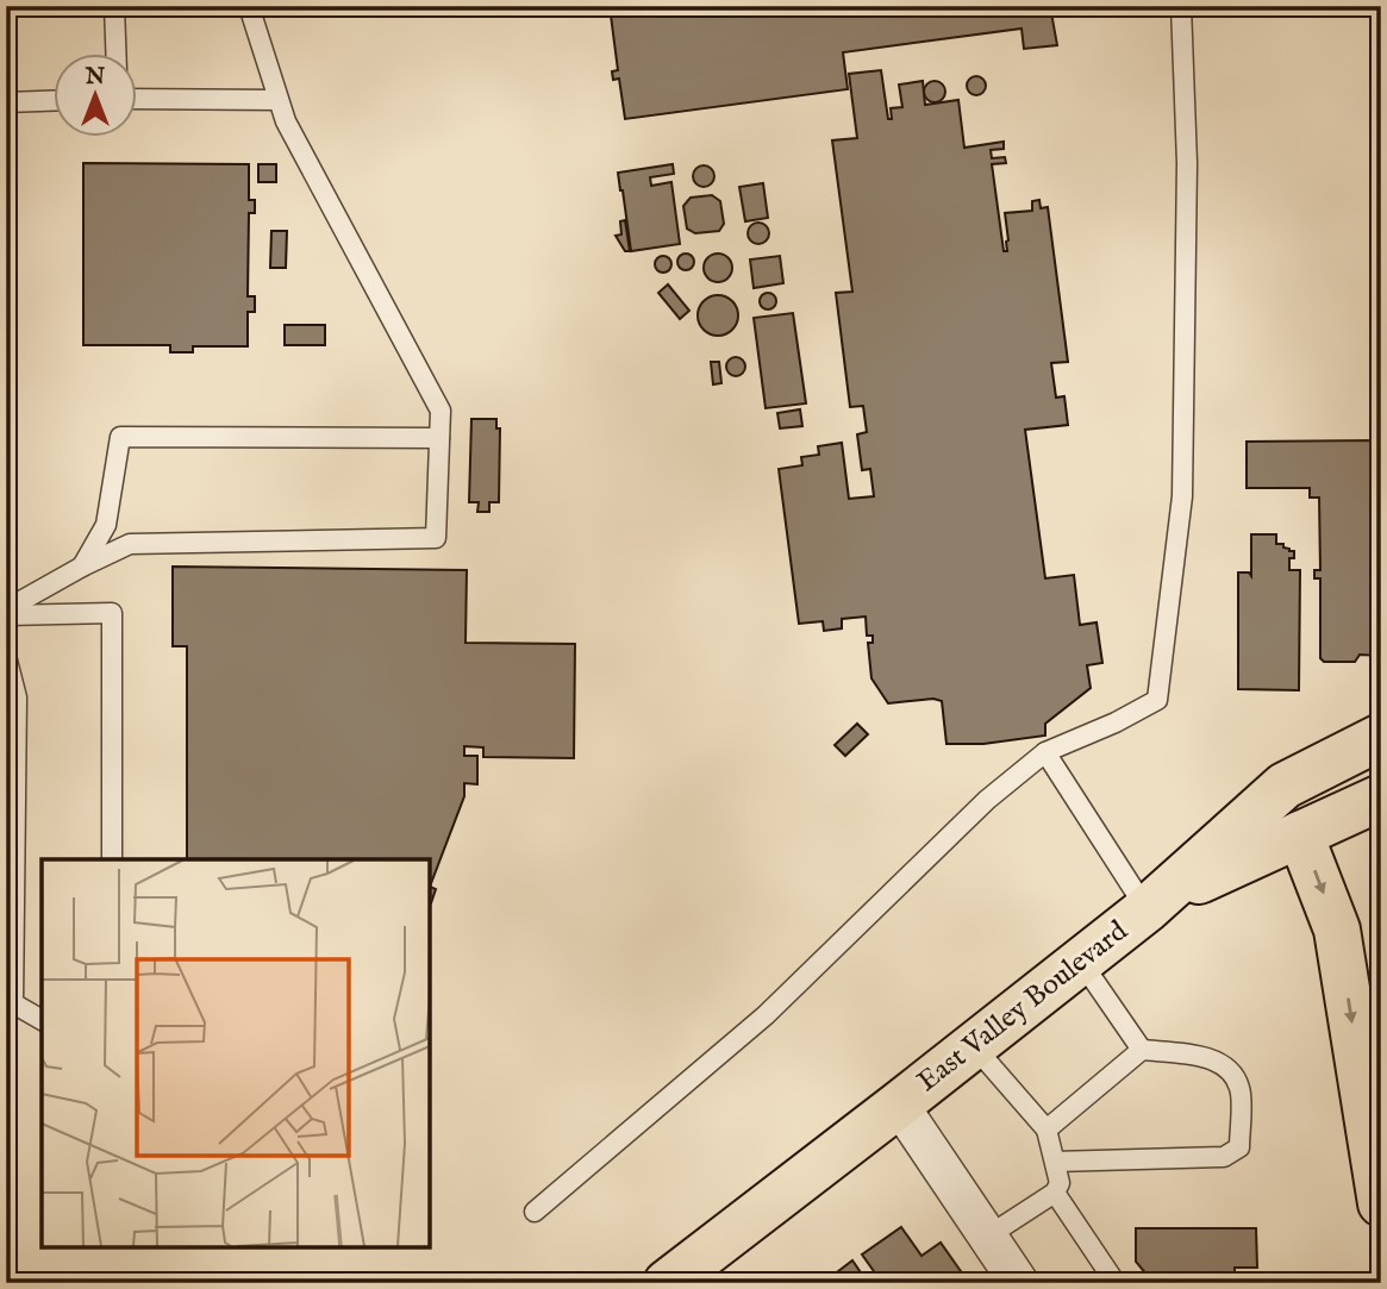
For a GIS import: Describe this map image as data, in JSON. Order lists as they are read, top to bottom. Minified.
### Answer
{"streets":{"main road":["East Valley Boulevard"]},"north":"top"}
